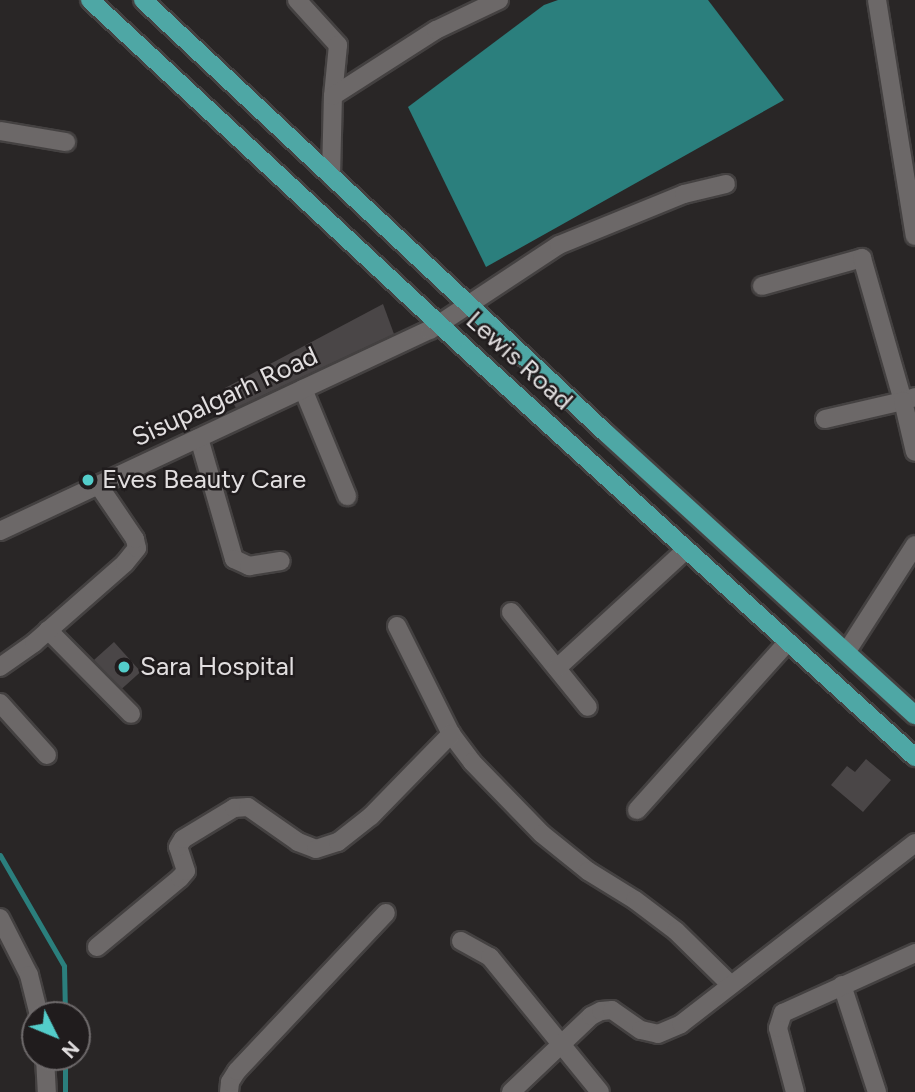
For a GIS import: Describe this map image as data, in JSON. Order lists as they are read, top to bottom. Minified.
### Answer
{"streets":{"main road":["Lewis Road"],"street":["Sisupalgarh Road"]},"crossings":[["Lewis Road","Sisupalgarh Road"]],"places":["Eves Beauty Care","Sara Hospital"],"north":"bottom right"}
